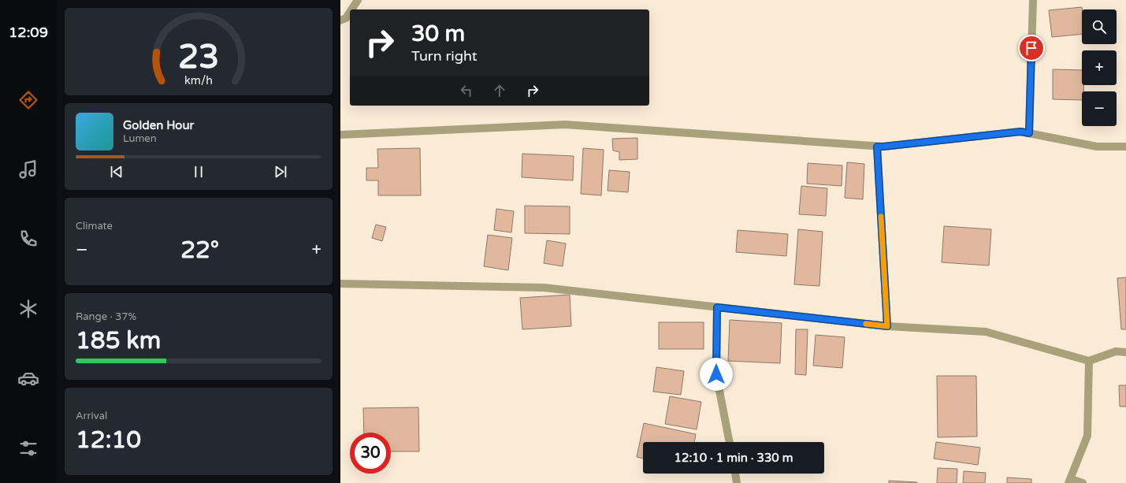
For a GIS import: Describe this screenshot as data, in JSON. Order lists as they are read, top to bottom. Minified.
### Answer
{"page":{"tabs":"12:09","map_buttons":["+","−"],"turn":["30 m","Turn right"],"song":["Golden Hour","Lumen"],"tile":["Climate",["Range · 37%","185 km"],["Arrival","12:10"]],"heat":["−","22°","+"],"limit":"30","trip":"12:10 · 1 min · 330 m","gauge":["23","km/h"]}}
